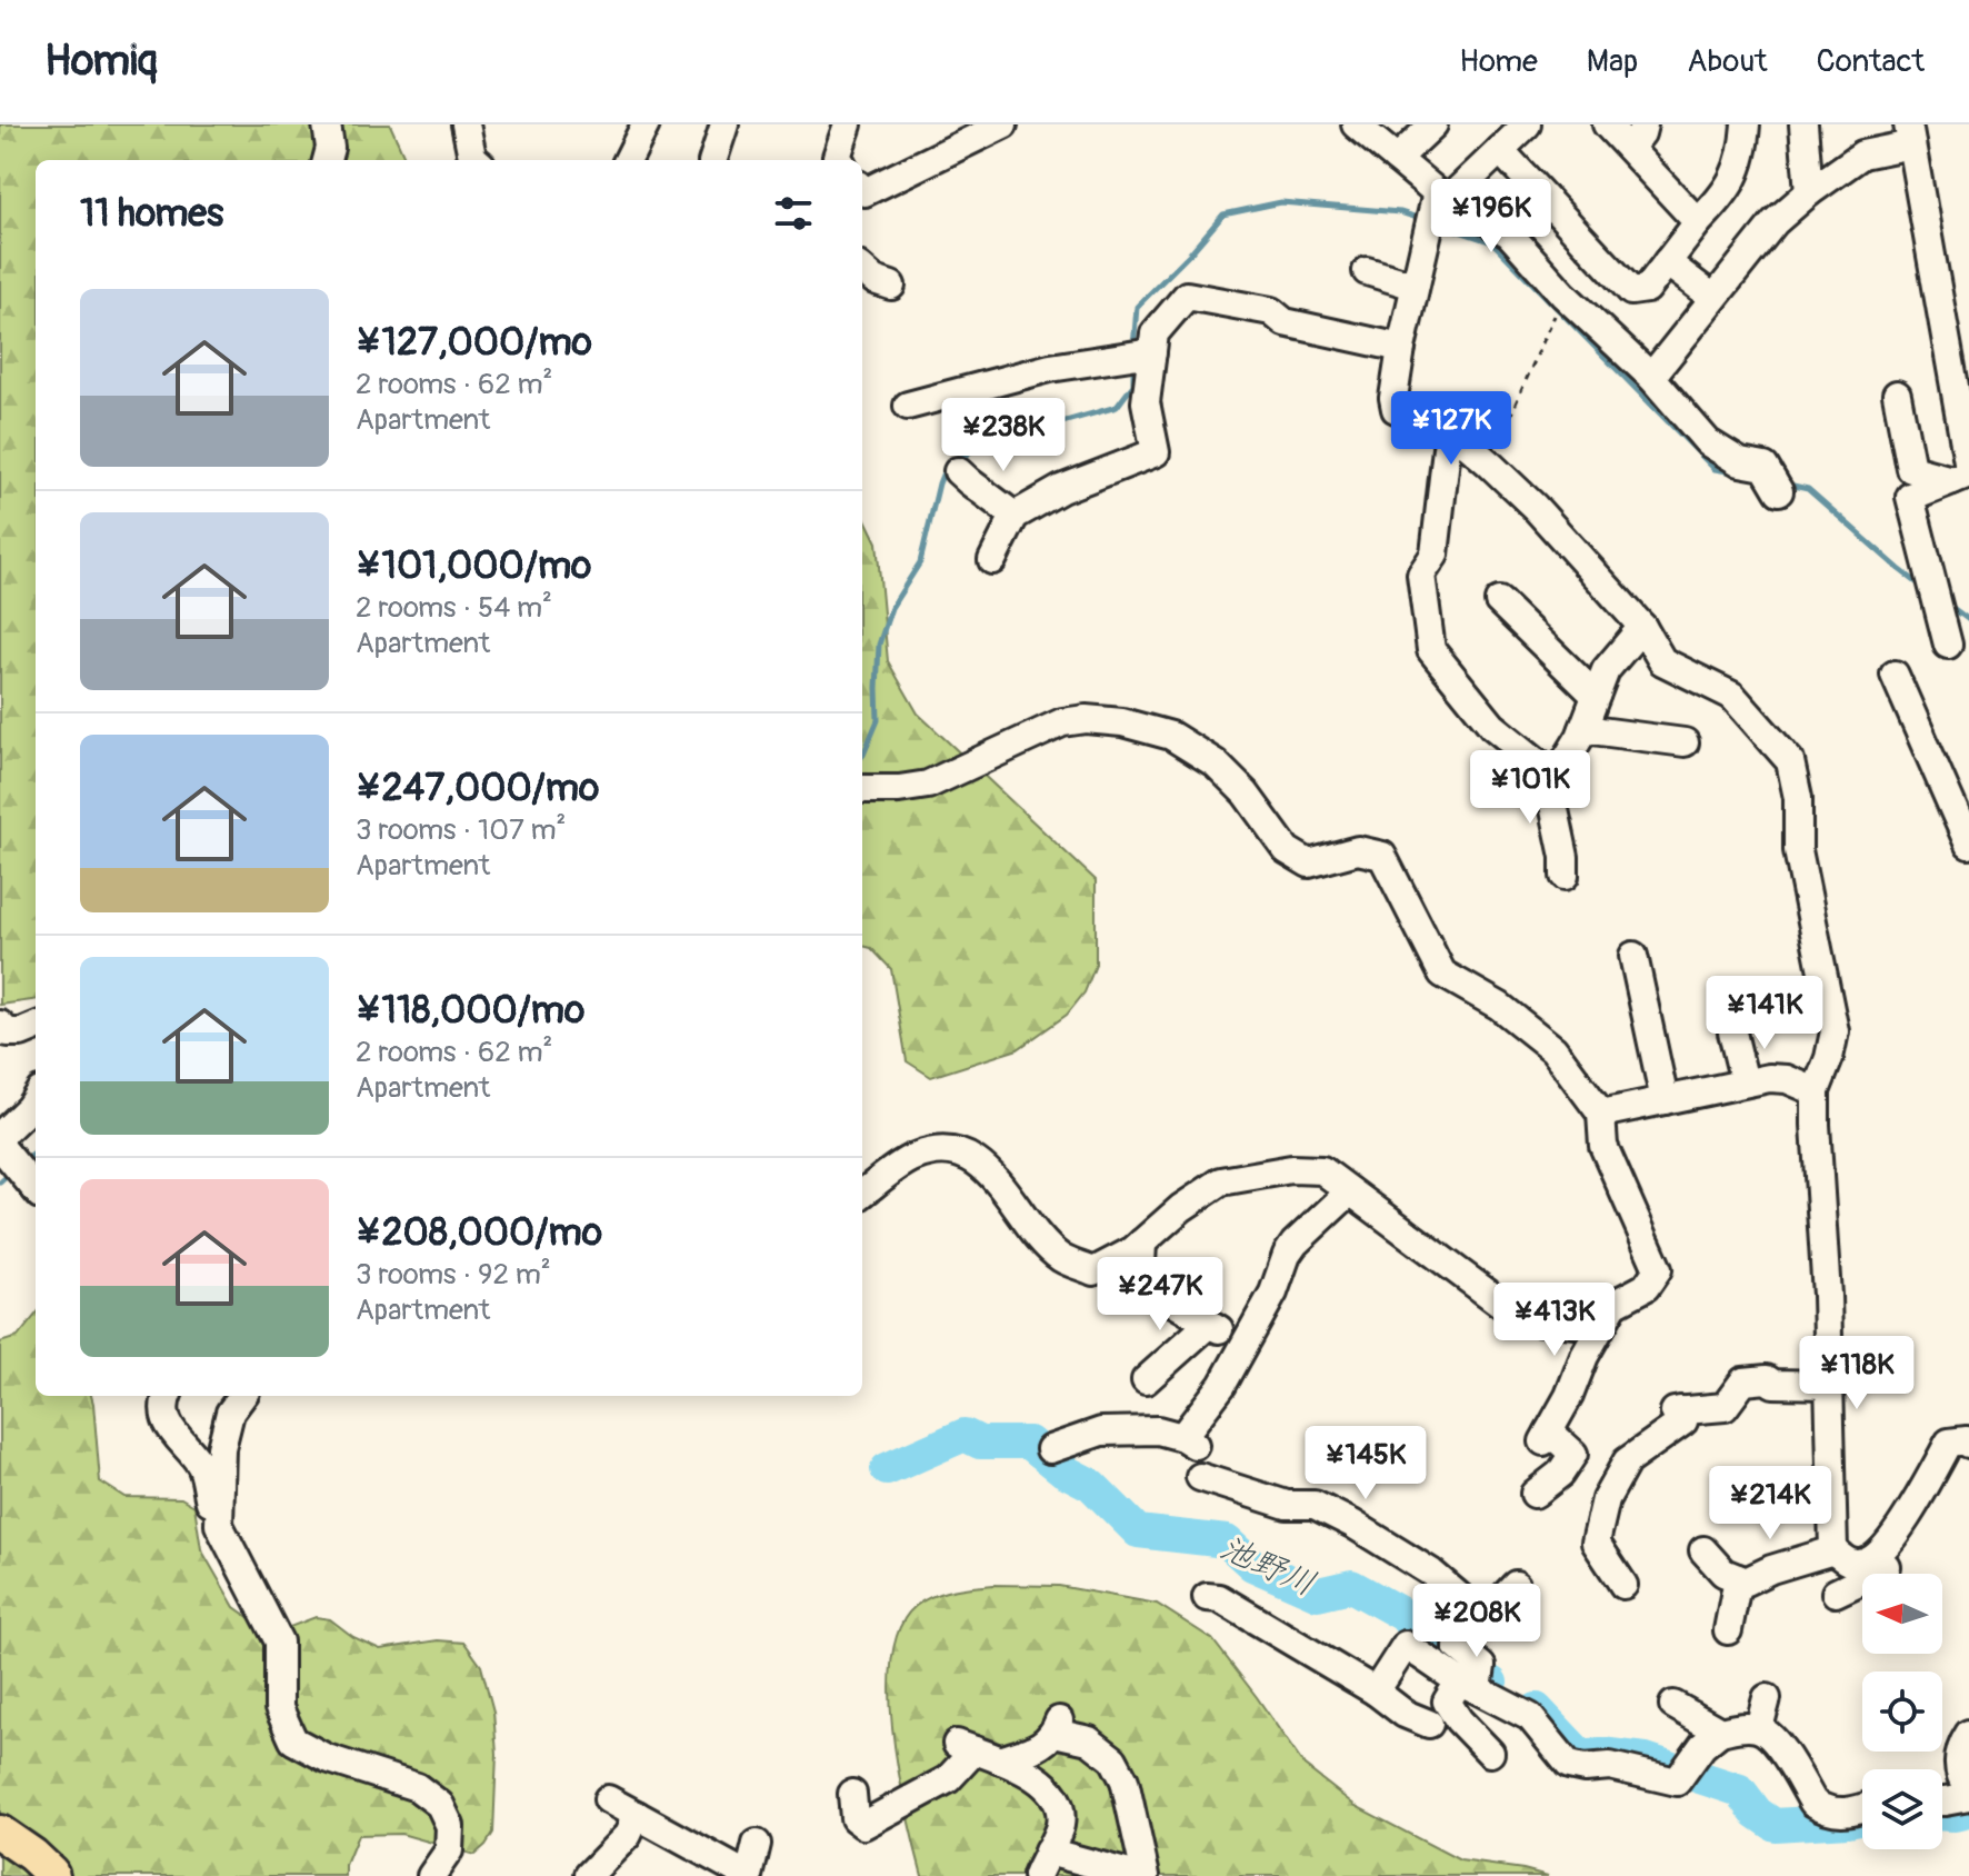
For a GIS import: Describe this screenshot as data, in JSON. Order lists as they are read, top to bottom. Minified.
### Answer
{"water":["池野川"],"north":"left","page":{"header":"Homiq","nav":["Home","Map","About","Contact"],"heading":"11 homes","price":["¥196K","¥127K","¥238K","¥101K","¥141K","¥247K","¥413K","¥118K","¥145K","¥214K","¥208K"],"list":[{"name":"¥127,000/mo","note":"2 rooms · 62 m² · Apartment"},{"name":"¥101,000/mo","note":"2 rooms · 54 m² · Apartment"},{"name":"¥247,000/mo","note":"3 rooms · 107 m² · Apartment"},{"name":"¥118,000/mo","note":"2 rooms · 62 m² · Apartment"},{"name":"¥208,000/mo","note":"3 rooms · 92 m² · Apartment"}]}}
